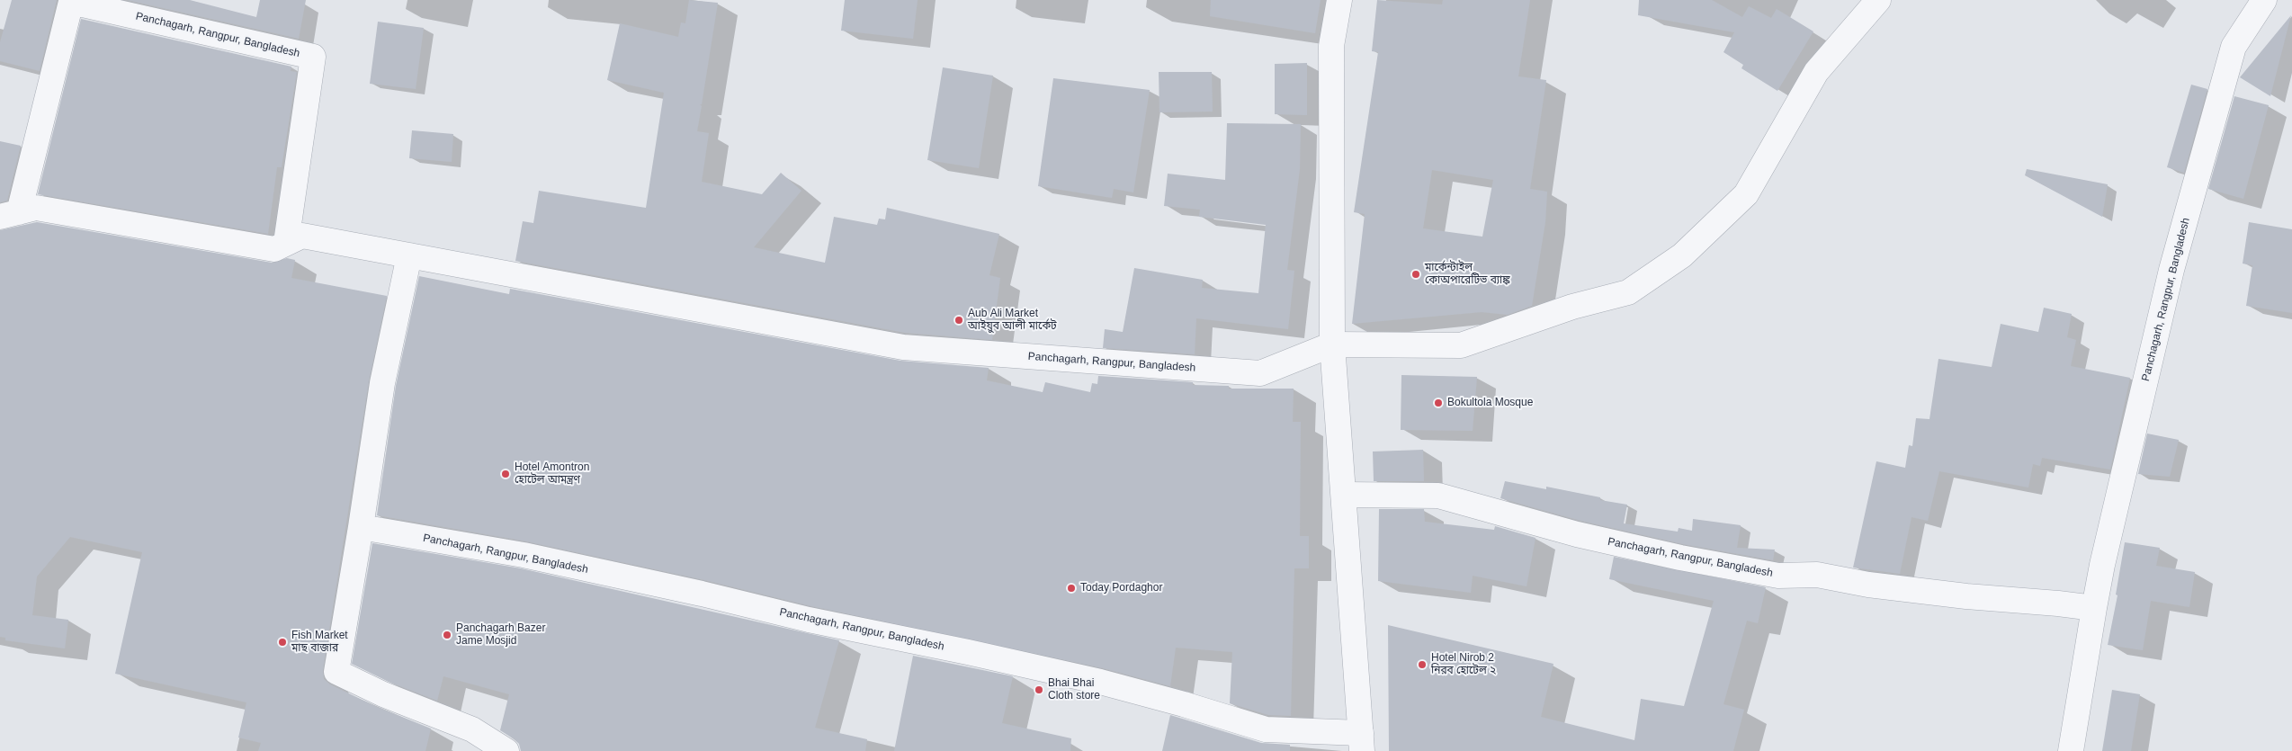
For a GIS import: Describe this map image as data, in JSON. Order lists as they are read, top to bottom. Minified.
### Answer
{"streets":{"street":["Panchagarh, Rangpur, Bangladesh"]},"places":["মার্কেন্টাইল কোঅপারেটিভ ব্যাঙ্ক","Aub Ali Market আইয়ুব আলী মার্কেট","Bokultola Mosque","Hotel Amontron হোটেল আমন্ত্রণ","Today Pordaghor","Panchagarh Bazer Jame Mosjid","Fish Market মাছ বাজার","Hotel Nirob 2 নিরব হোটেল ২","Bhai Bhai Cloth store"]}
